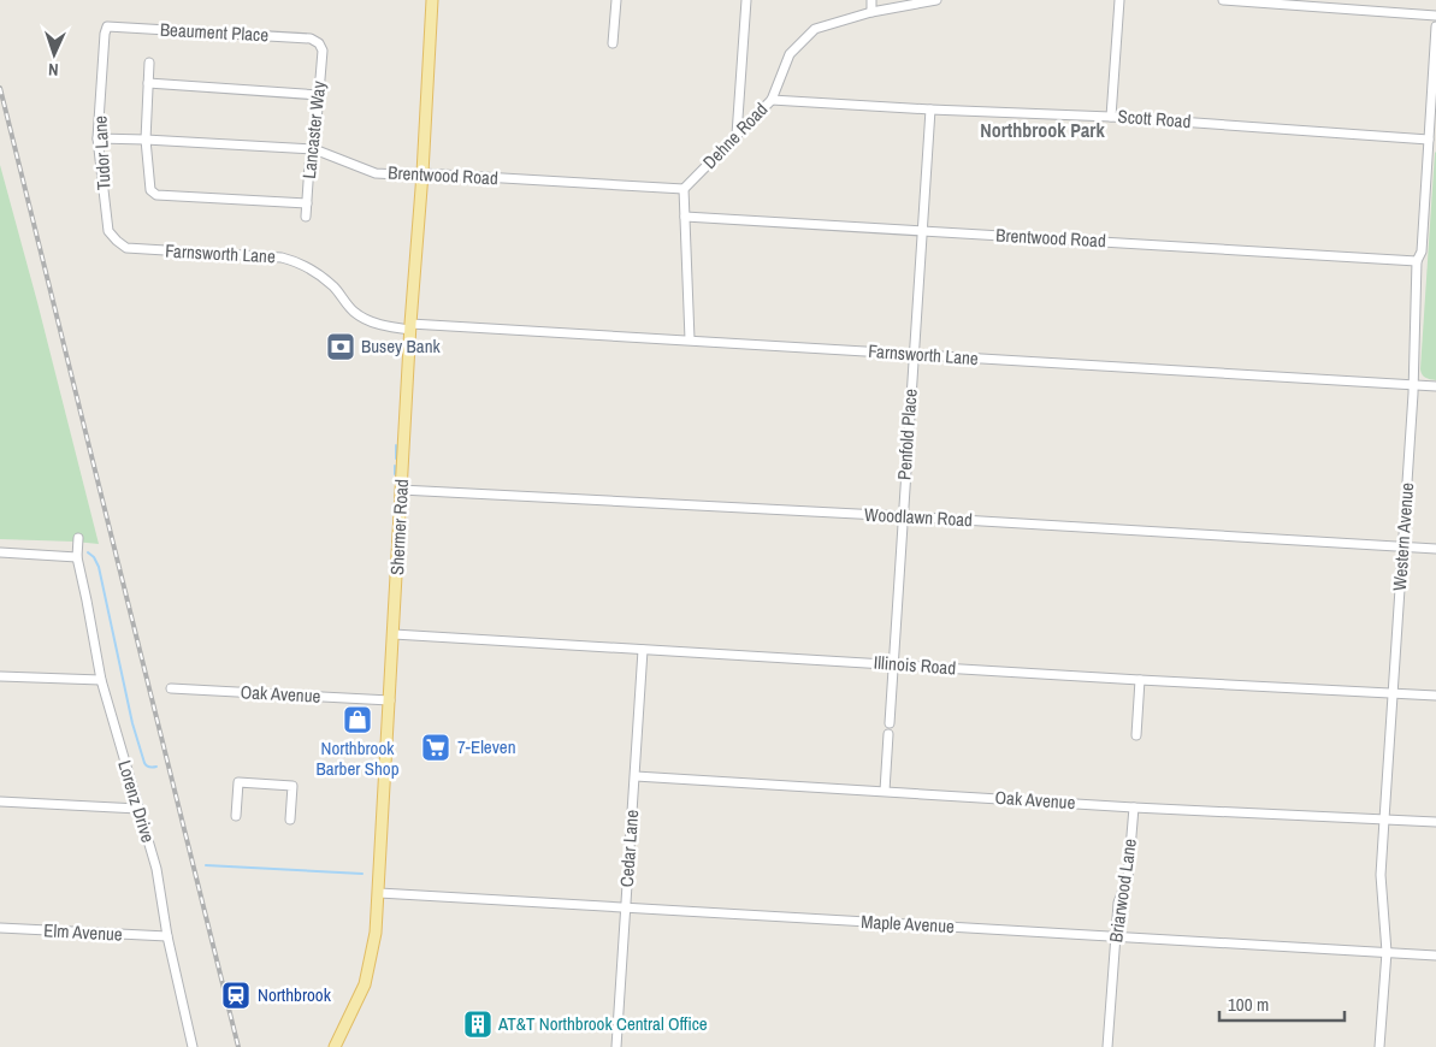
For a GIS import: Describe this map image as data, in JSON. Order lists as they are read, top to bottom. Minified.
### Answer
{"streets":{"main road":["Shermer Road"],"street":["Beaument Place","Scott Road","Lancaster Way","Dehne Road","Tudor Lane","Brentwood Road","Farnsworth Lane","Penfold Place","Woodlawn Road","Western Avenue","Illinois Road","Oak Avenue","Lorenz Drive","Cedar Lane","Briarwood Lane","Maple Avenue","Elm Avenue"]},"crossings":[["Beaument Place","Lancaster Way"],["Beaument Place","Tudor Lane"],["Scott Road","Dehne Road"],["Scott Road","Penfold Place"],["Scott Road","Western Avenue"],["Lancaster Way","Brentwood Road"],["Dehne Road","Brentwood Road"],["Tudor Lane","Brentwood Road"],["Tudor Lane","Farnsworth Lane"],["Brentwood Road","Penfold Place"],["Brentwood Road","Shermer Road"],["Brentwood Road","Western Avenue"],["Farnsworth Lane","Penfold Place"],["Farnsworth Lane","Shermer Road"],["Farnsworth Lane","Western Avenue"],["Penfold Place","Woodlawn Road"],["Penfold Place","Illinois Road"],["Woodlawn Road","Shermer Road"],["Woodlawn Road","Western Avenue"],["Shermer Road","Illinois Road"],["Shermer Road","Oak Avenue"],["Shermer Road","Maple Avenue"],["Western Avenue","Illinois Road"],["Western Avenue","Oak Avenue"],["Western Avenue","Maple Avenue"],["Illinois Road","Cedar Lane"],["Oak Avenue","Cedar Lane"],["Oak Avenue","Briarwood Lane"],["Lorenz Drive","Elm Avenue"],["Cedar Lane","Maple Avenue"],["Briarwood Lane","Maple Avenue"]],"districts":["Northbrook Park"],"places":{"bank":["Busey Bank"],"shop":["Northbrook Barber Shop"],"supermarket":["7-Eleven"],"station":["Northbrook"],"building":["AT&T Northbrook Central Office"]},"scale_bar":"100 m","north":"bottom"}
